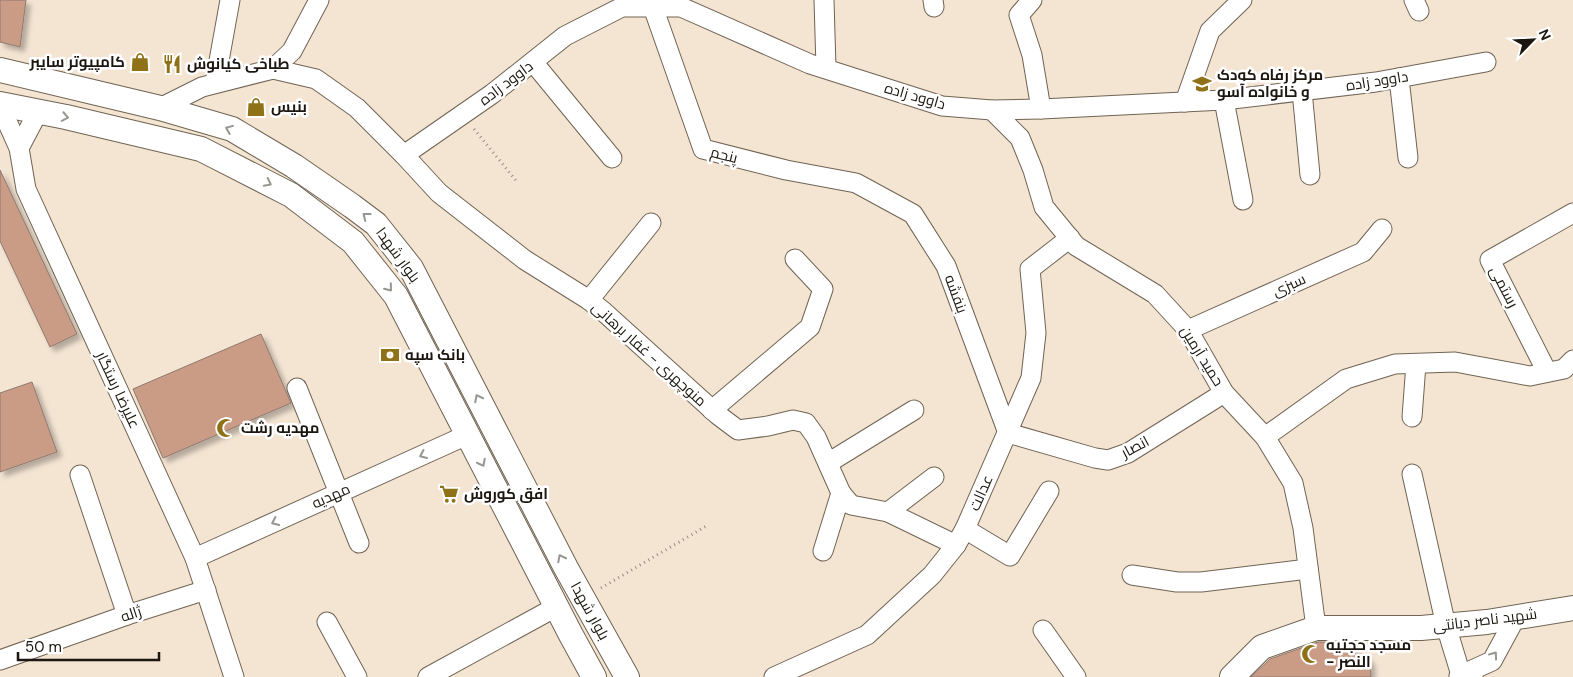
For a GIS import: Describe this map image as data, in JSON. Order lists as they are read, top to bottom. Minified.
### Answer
{"streets":{"main road":["بلوار شهدا","شهید ناصر دیانتی"],"street":["داوود زاده","پنجم","سبزی","رستمی","بنفشه","منوچهری - غفار برهانی","حمید آرمین","علیرضا رستگار","انصار","عدالت","مهدیه","ژاله"]},"crossings":[["داوود زاده","پنجم"],["داوود زاده","منوچهری - غفار برهانی"],["داوود زاده","حمید آرمین"],["پنجم","بنفشه"],["بلوار شهدا","علیرضا رستگار"],["بلوار شهدا","مهدیه"],["سبزی","حمید آرمین"],["بنفشه","انصار"],["بنفشه","عدالت"],["حمید آرمین","انصار"],["حمید آرمین","عدالت"],["حمید آرمین","شهید ناصر دیانتی"],["علیرضا رستگار","مهدیه"],["علیرضا رستگار","ژاله"],["انصار","عدالت"]],"one_way":["مهدیه"],"places":{"shop":["کامپیوتر سایبر","بنیس"],"restaurant":["طباخی کیانوش"],"school or university":["مرکز رفاه کودک و خانواده آسو"],"bank":["بانک سپه"],"mosque":["مهدیه رشت","مسجد حجتیه - النصر"],"supermarket":["افق کوروش"]},"scale_bar":"50 m","north":"top right"}
